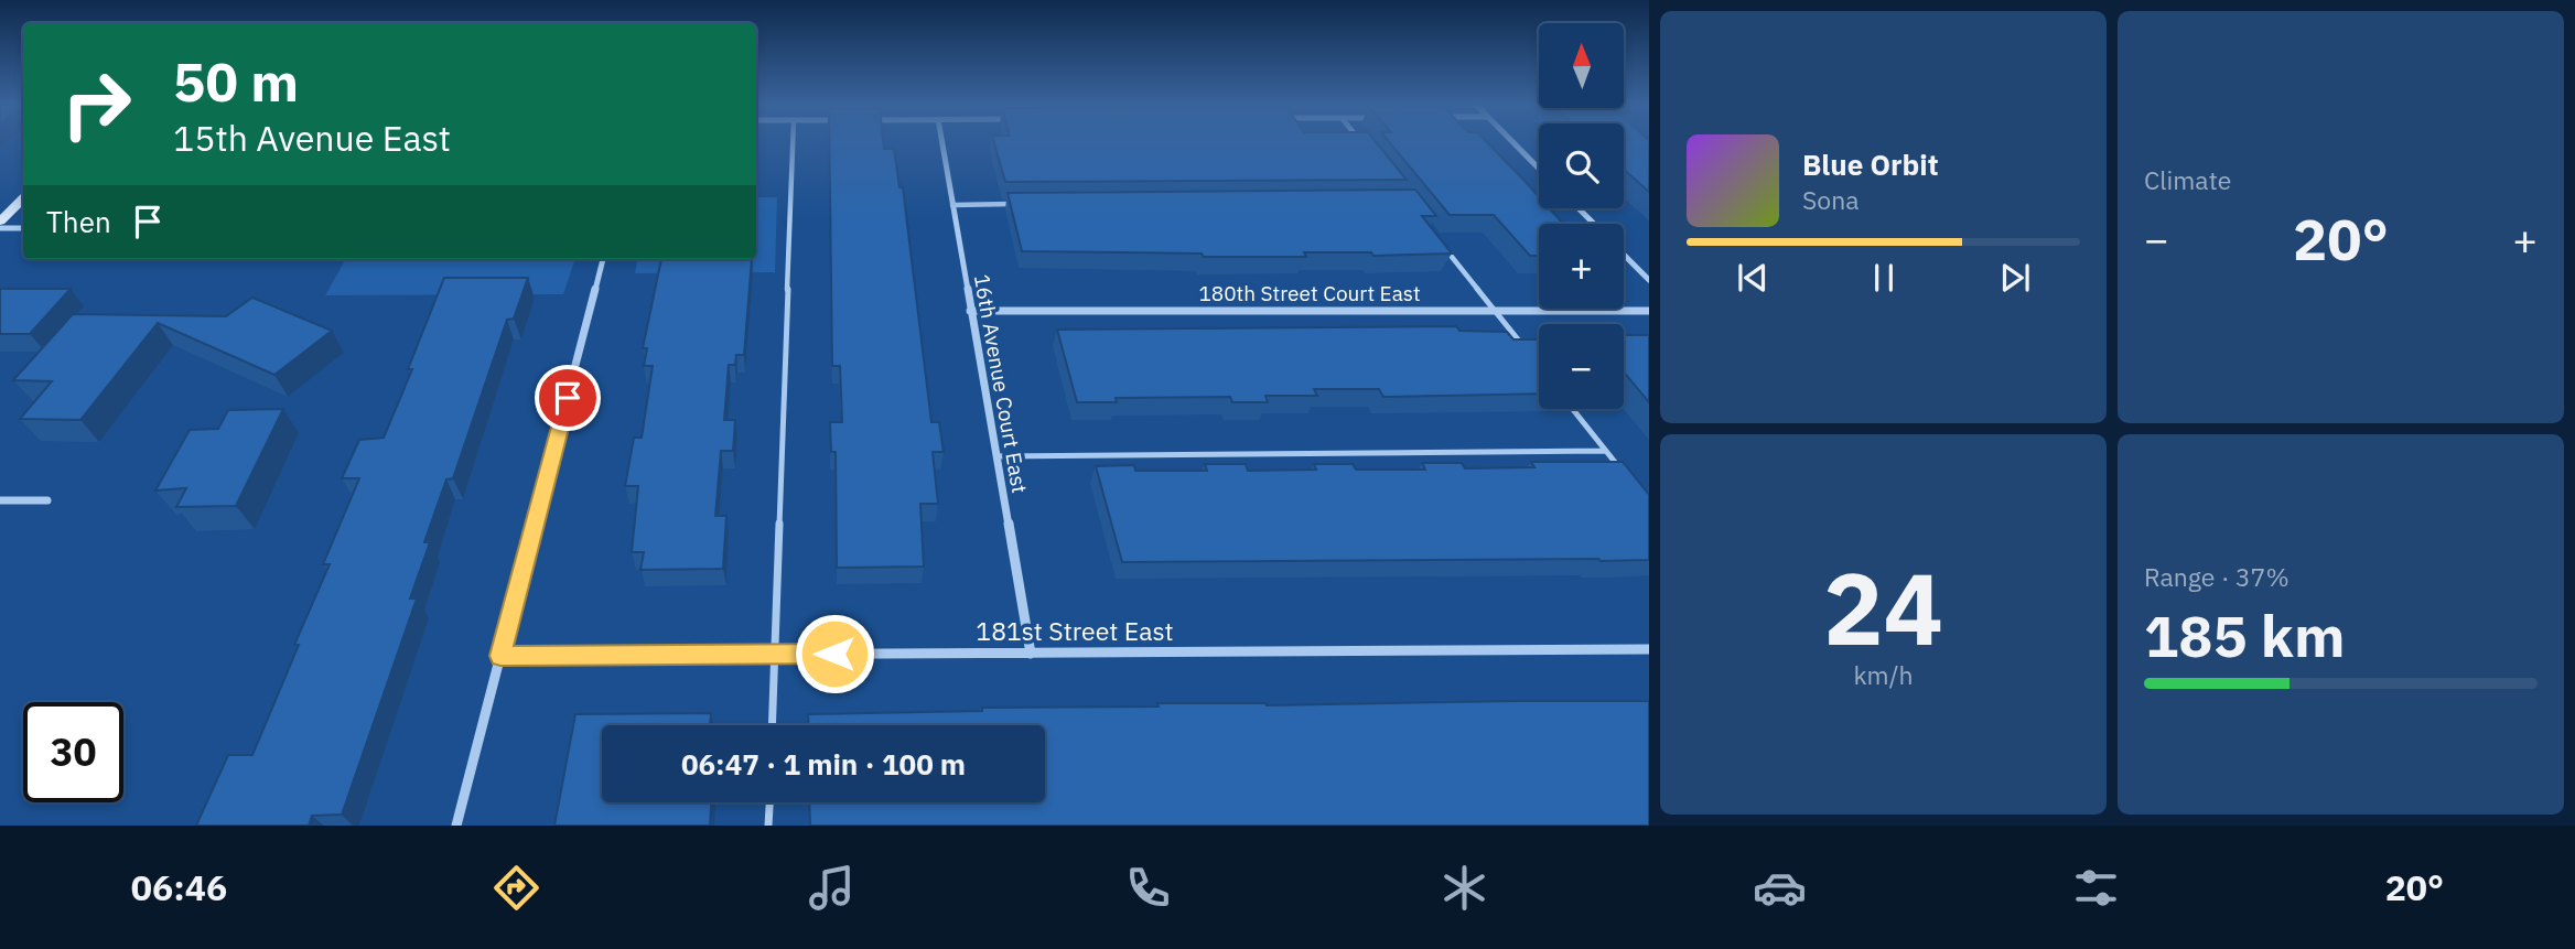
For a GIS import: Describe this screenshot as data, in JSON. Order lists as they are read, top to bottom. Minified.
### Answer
{"streets":{"street":["180th Street Court East","16th Avenue Court East","181st Street East"]},"crossings":[["180th Street Court East","16th Avenue Court East"],["16th Avenue Court East","181st Street East"]],"north":"top","page":{"tile":["Climate",["24","km/h"],["Range · 37%","185 km"]],"map_buttons":["+","−"],"turn":["50 m","15th Avenue East"],"song":["Blue Orbit","Sona"],"then":"Then","heat":["−","20°","+"],"limit":"30","trip":"06:47 · 1 min · 100 m","tabs":["06:46","20°"]}}
